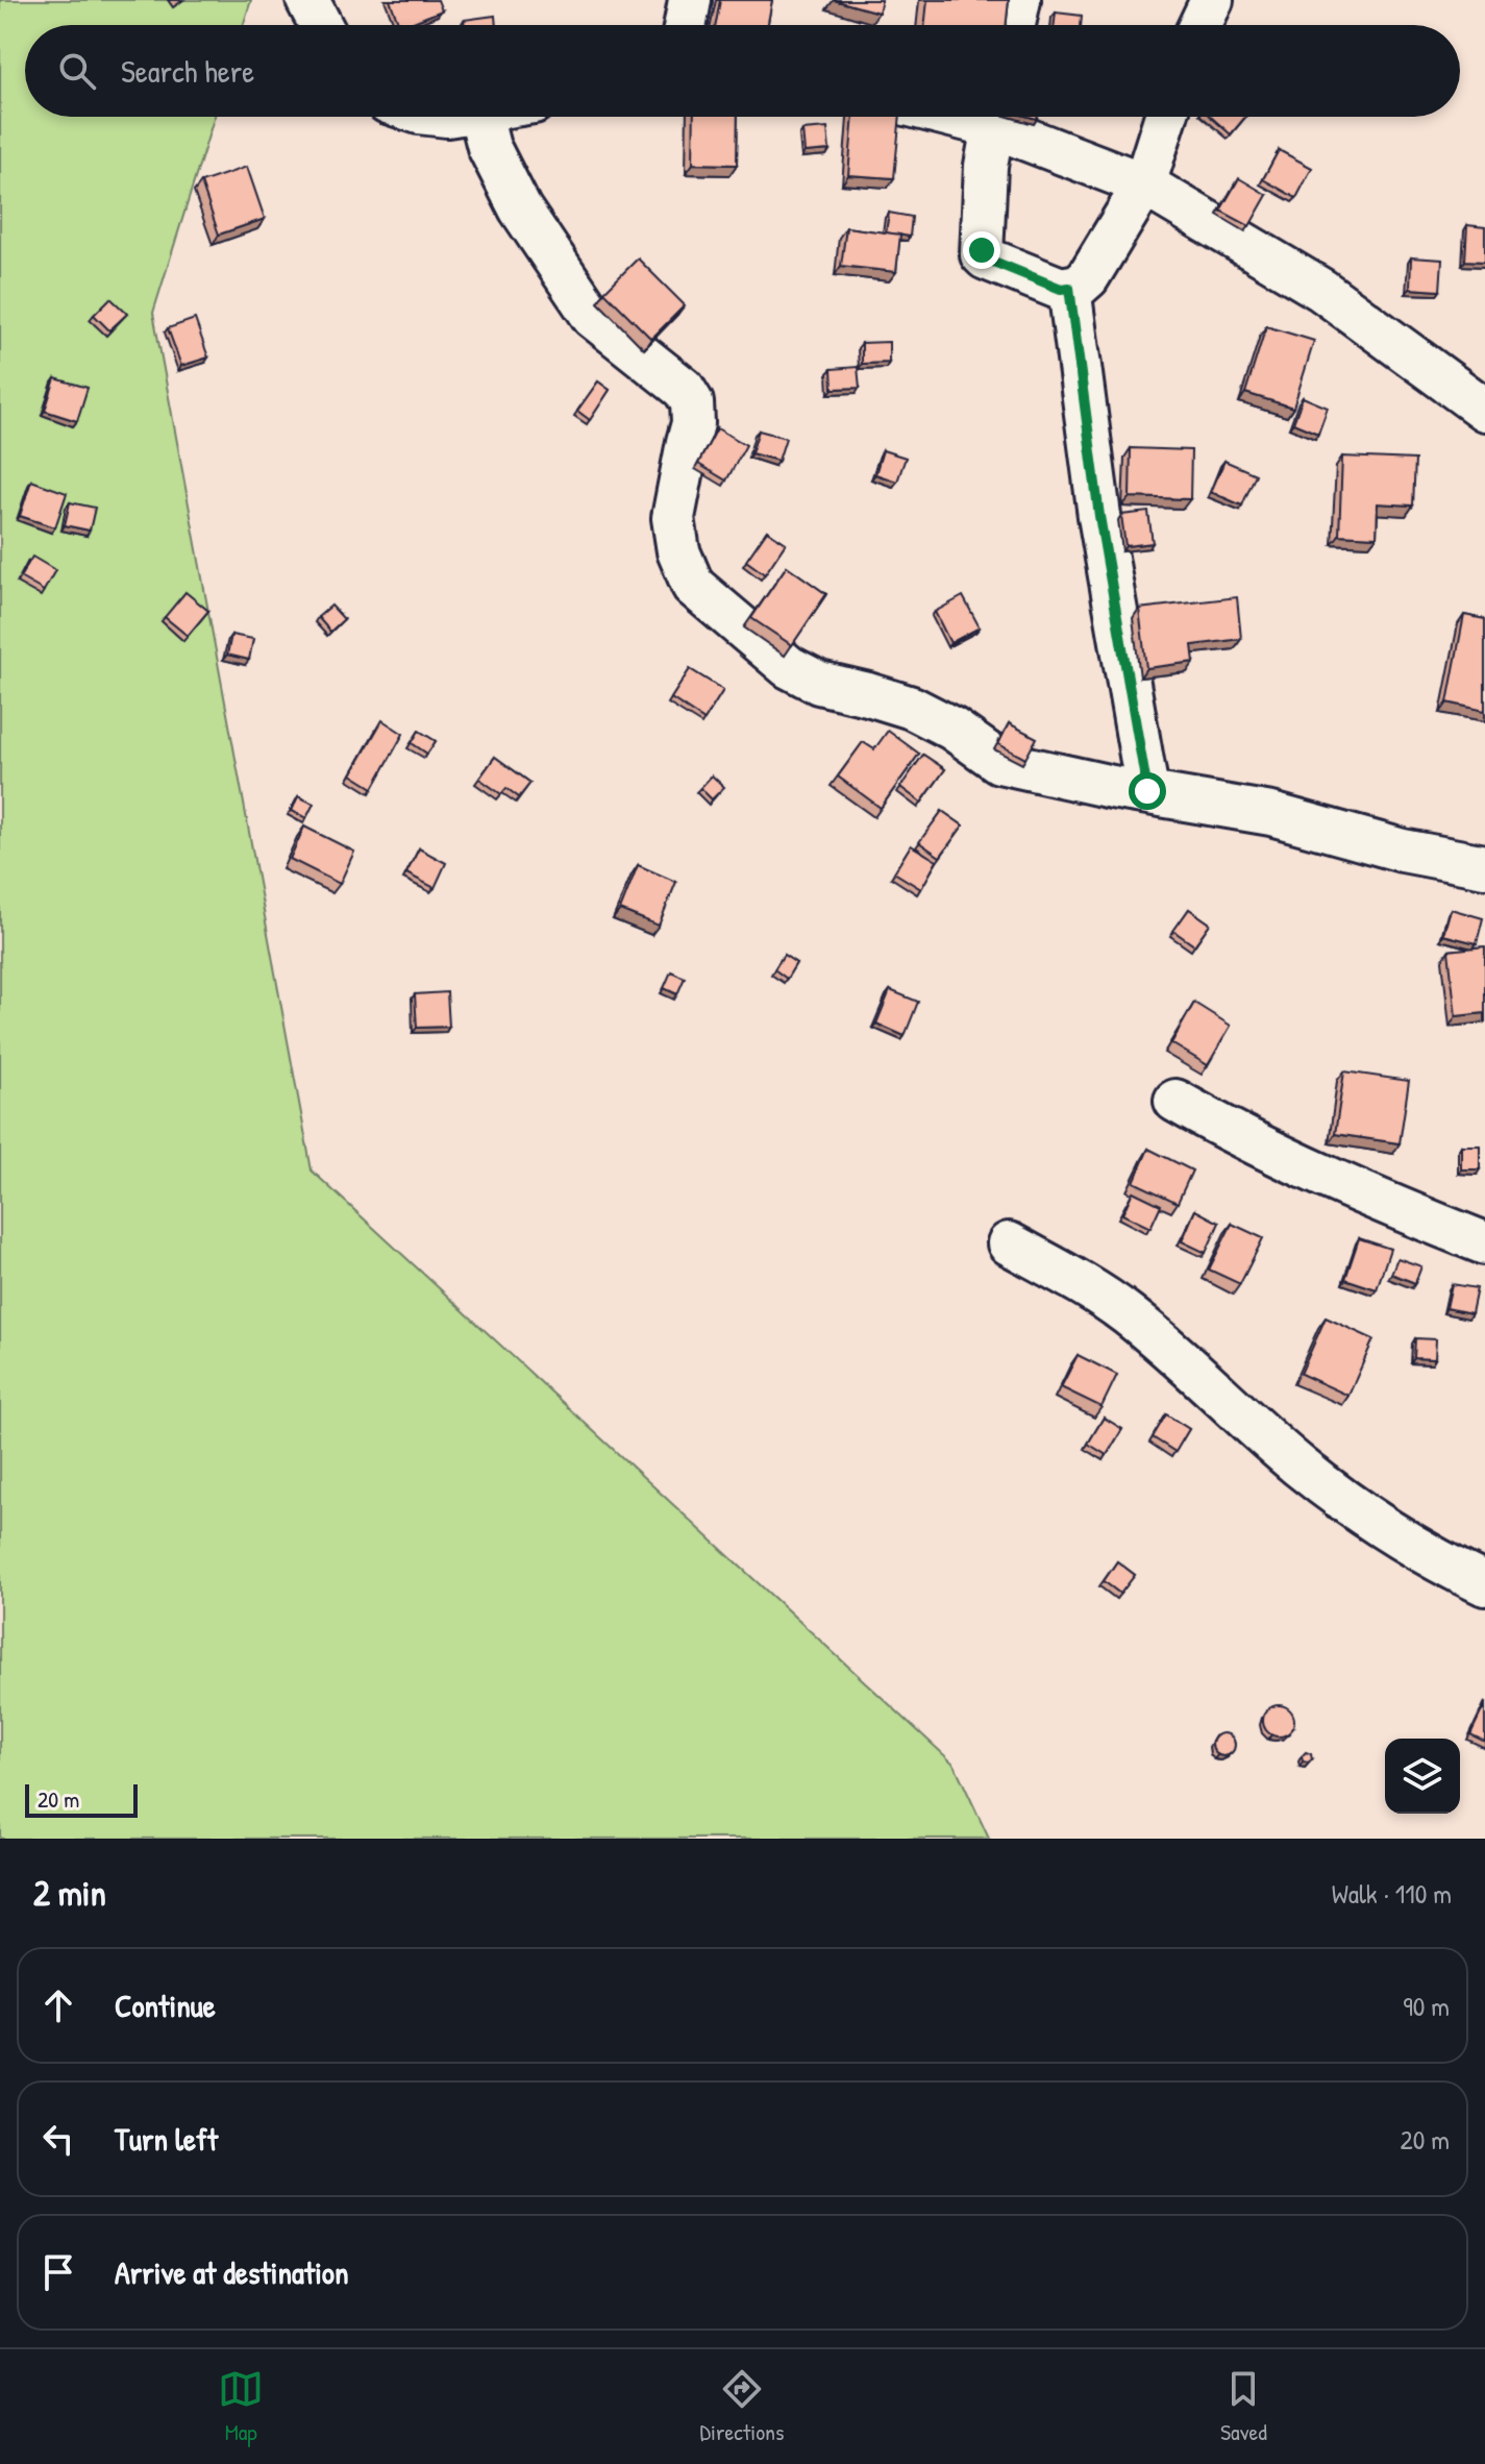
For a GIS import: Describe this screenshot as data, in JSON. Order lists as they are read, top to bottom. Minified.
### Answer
{"scale_bar":"20 m","page":{"search":"Search here","scale":"20 m","heading":["2 min","Walk · 110 m"],"list":[["Continue","90 m"],["Turn left","20 m"],"Arrive at destination"],"nav":["Map","Directions","Saved"]}}
